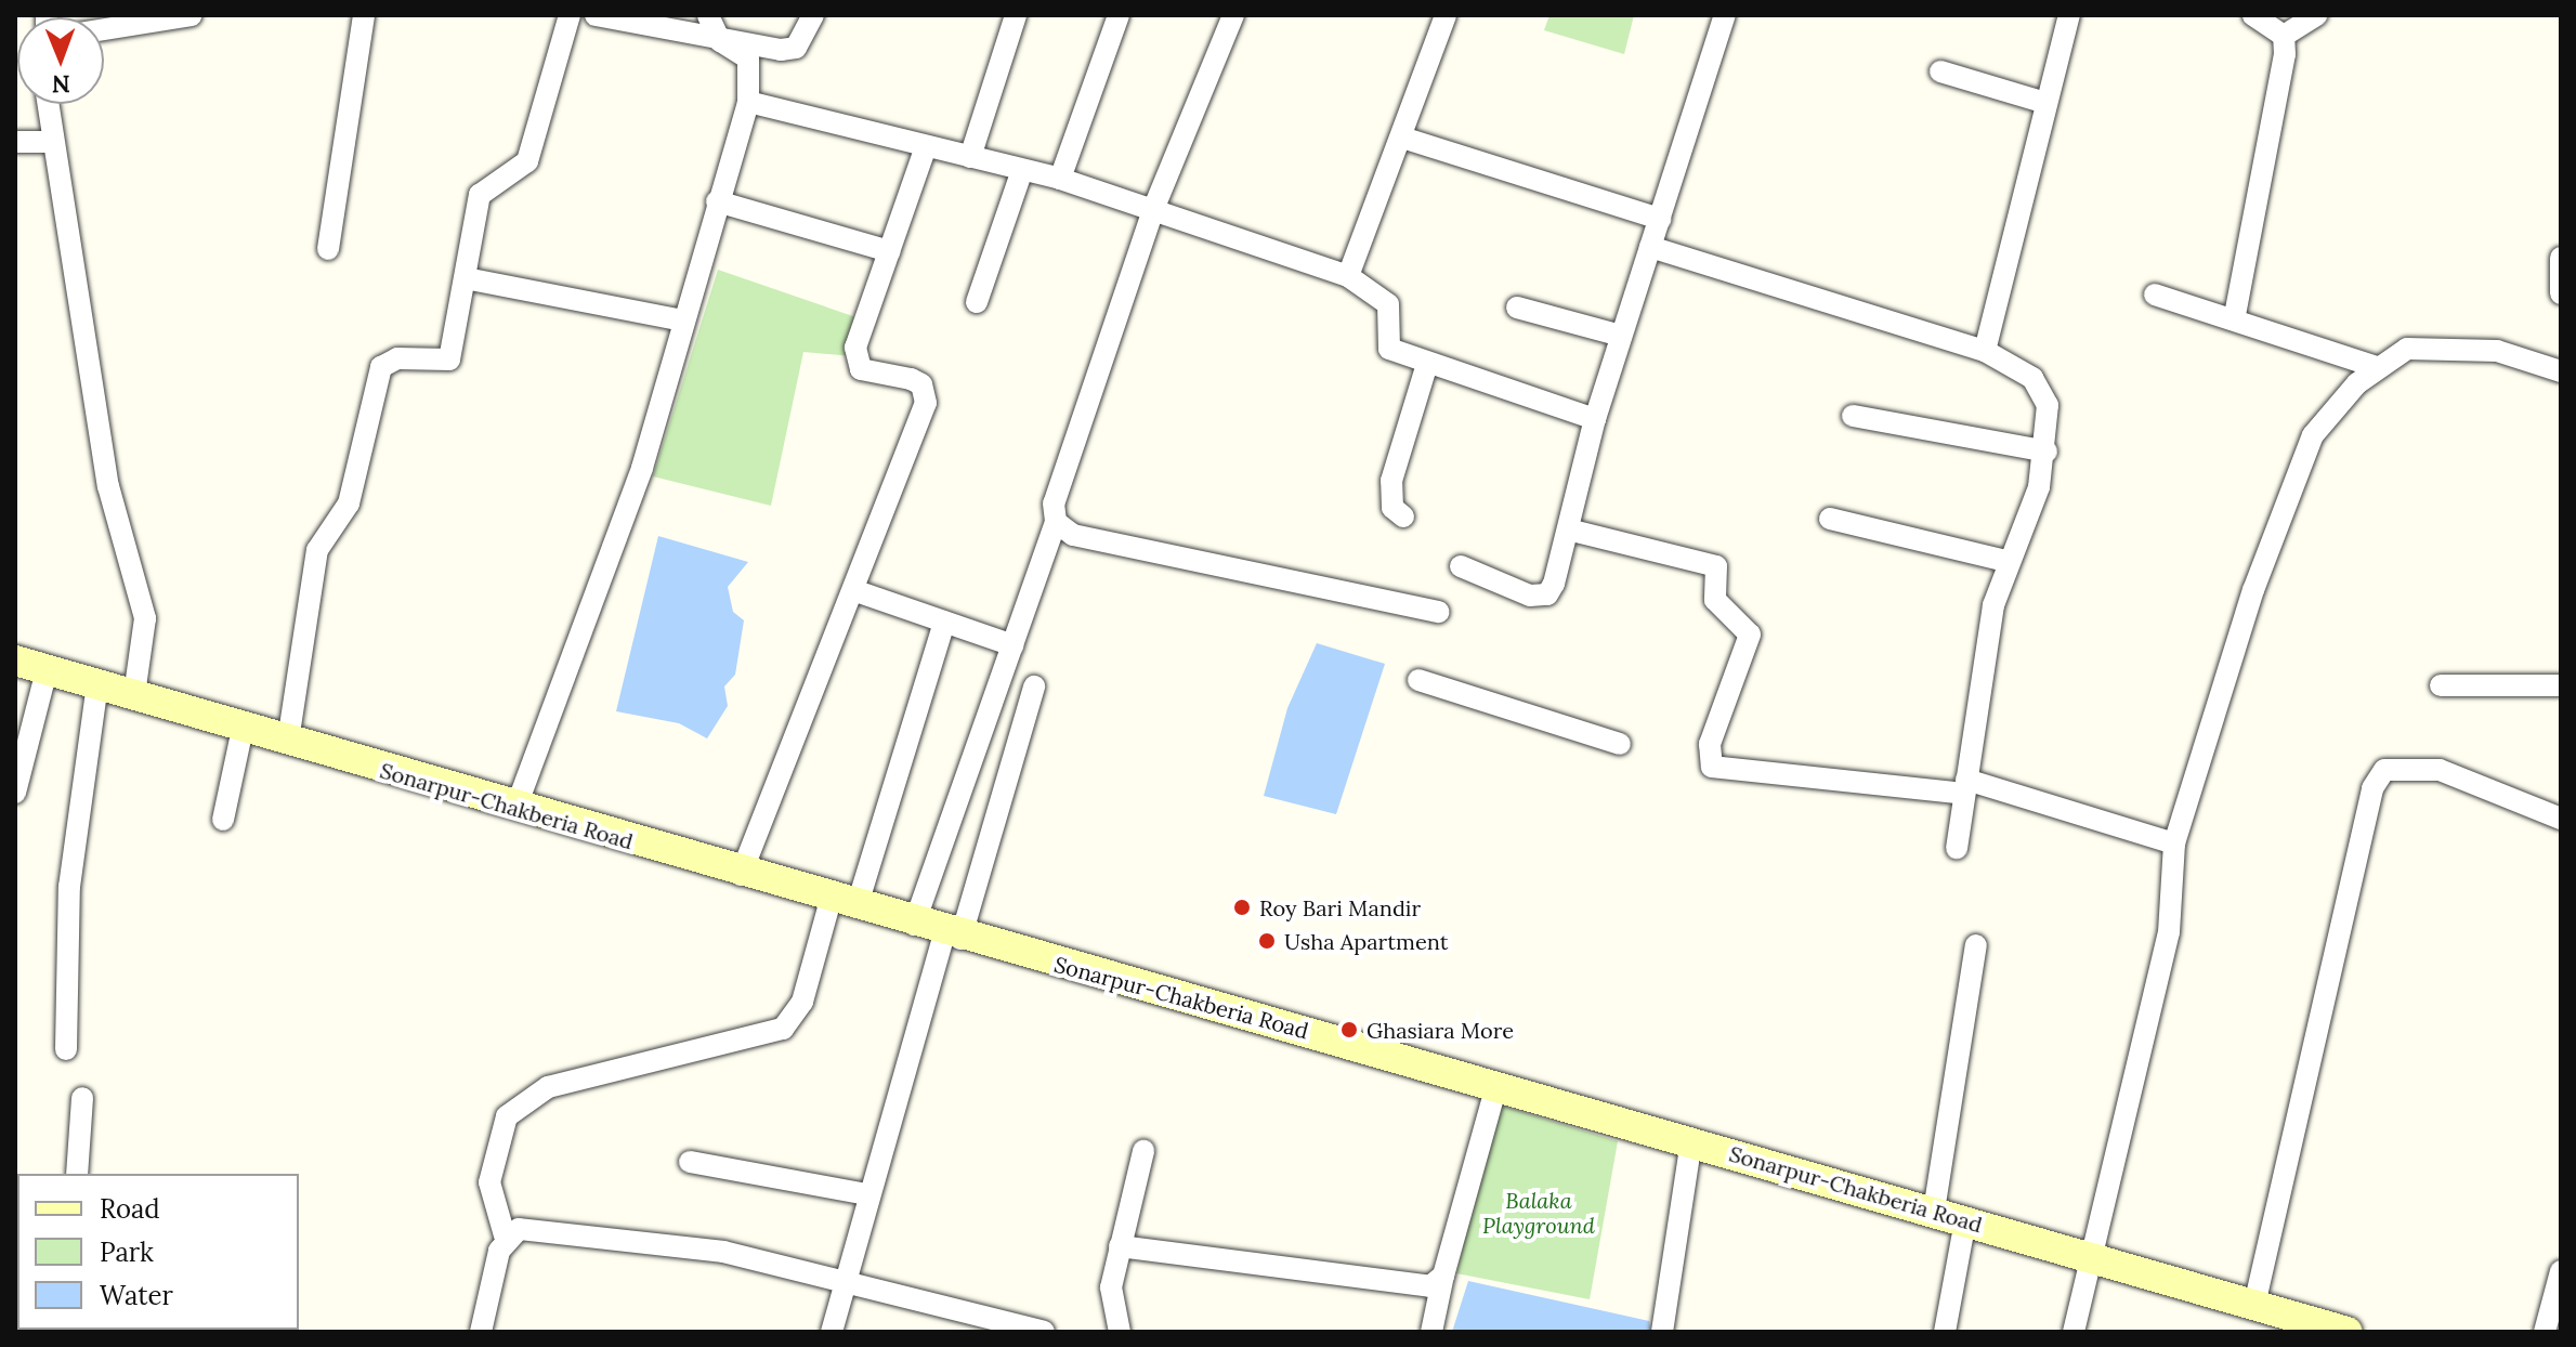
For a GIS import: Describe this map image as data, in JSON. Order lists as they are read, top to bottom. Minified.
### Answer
{"streets":{"main road":["Sonarpur-Chakberia Road"]},"parks":["Balaka Playground"],"places":["Roy Bari Mandir","Usha Apartment","Ghasiara More"],"legend":["Road","Park","Water"],"north":"bottom"}
